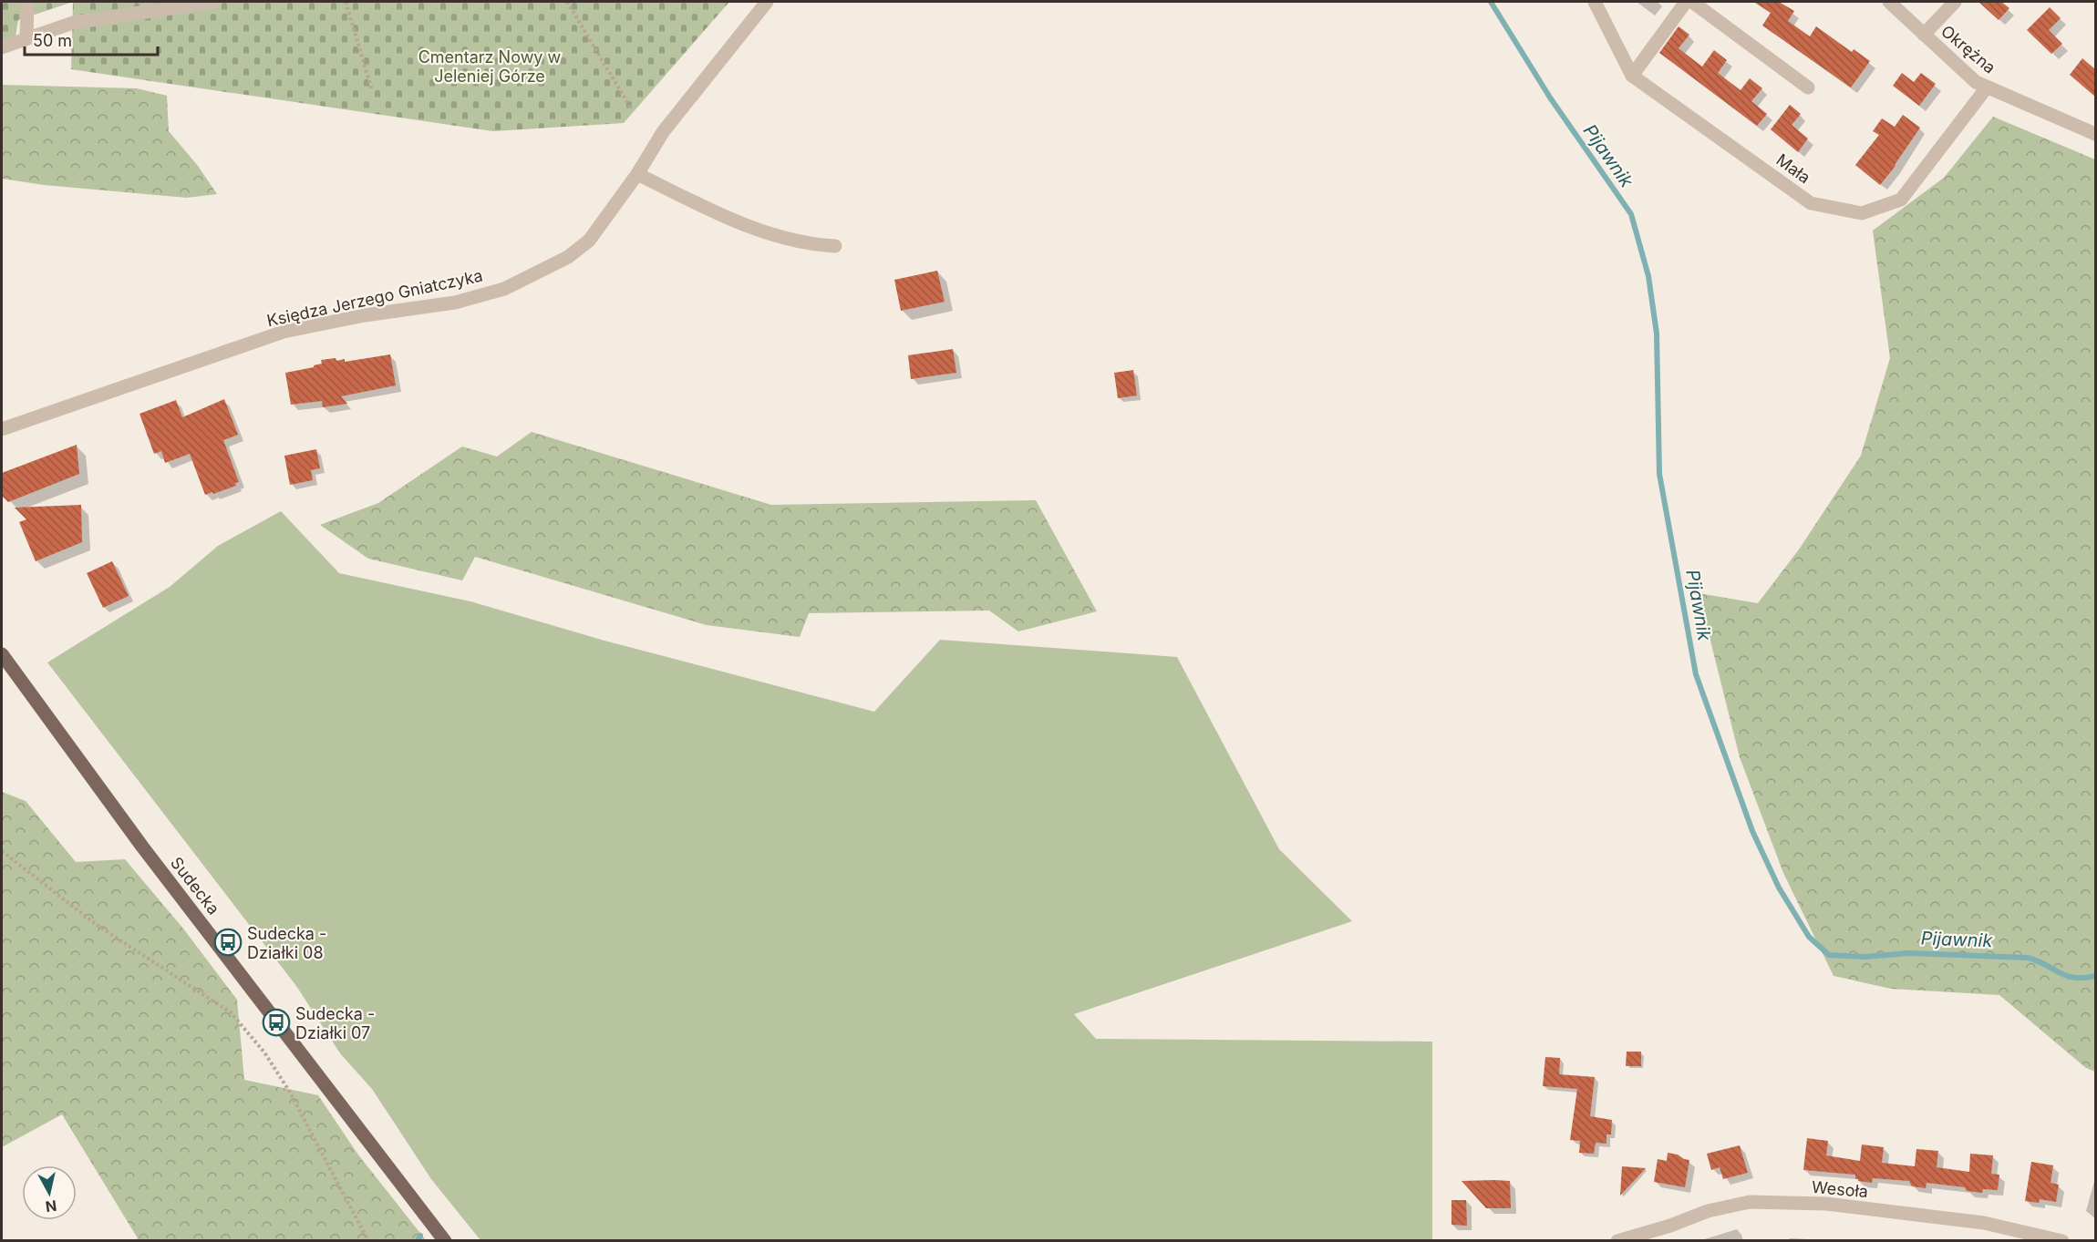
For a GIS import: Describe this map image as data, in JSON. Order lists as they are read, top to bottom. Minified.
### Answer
{"streets":{"main road":["Sudecka"],"street":["Okrężna","Mała","Księdza Jerzego Gniatczyka","Wesoła"]},"crossings":[["Okrężna","Mała"]],"water":["Pijawnik"],"parks":["Cmentarz Nowy w Jeleniej Górze"],"places":{"bus stop":["Sudecka - Działki 08","Sudecka - Działki 07"]},"scale_bar":"50 m","north":"bottom"}
